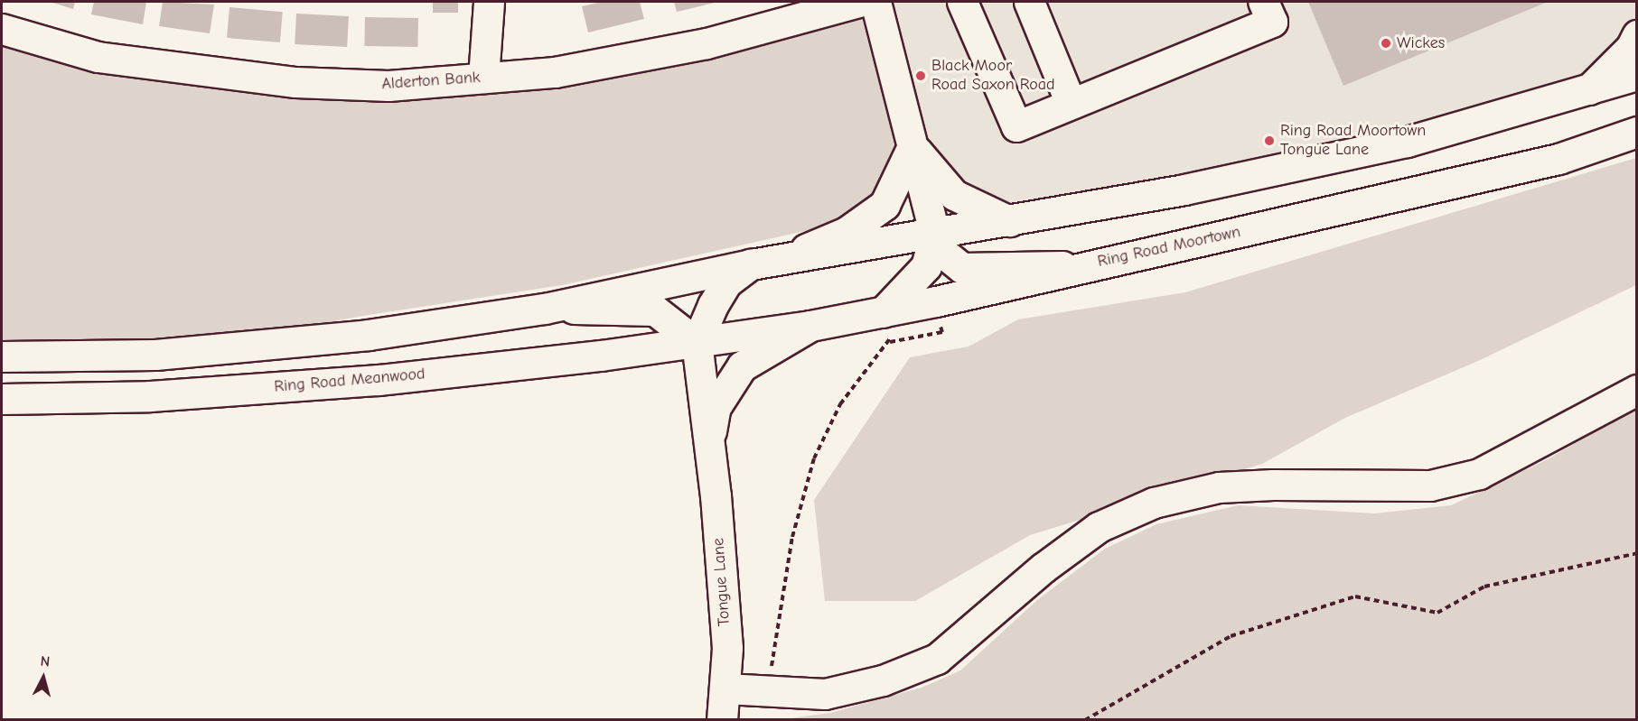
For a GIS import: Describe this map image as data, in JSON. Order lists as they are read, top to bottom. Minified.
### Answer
{"streets":{"main road":["Alderton Bank","Ring Road Moortown","Ring Road Meanwood","Tongue Lane"]},"crossings":[["Ring Road Moortown","Ring Road Meanwood"],["Ring Road Moortown","Tongue Lane"],["Ring Road Meanwood","Tongue Lane"]],"places":["Wickes","Black Moor Road Saxon Road","Ring Road Moortown Tongue Lane"],"north":"top"}
